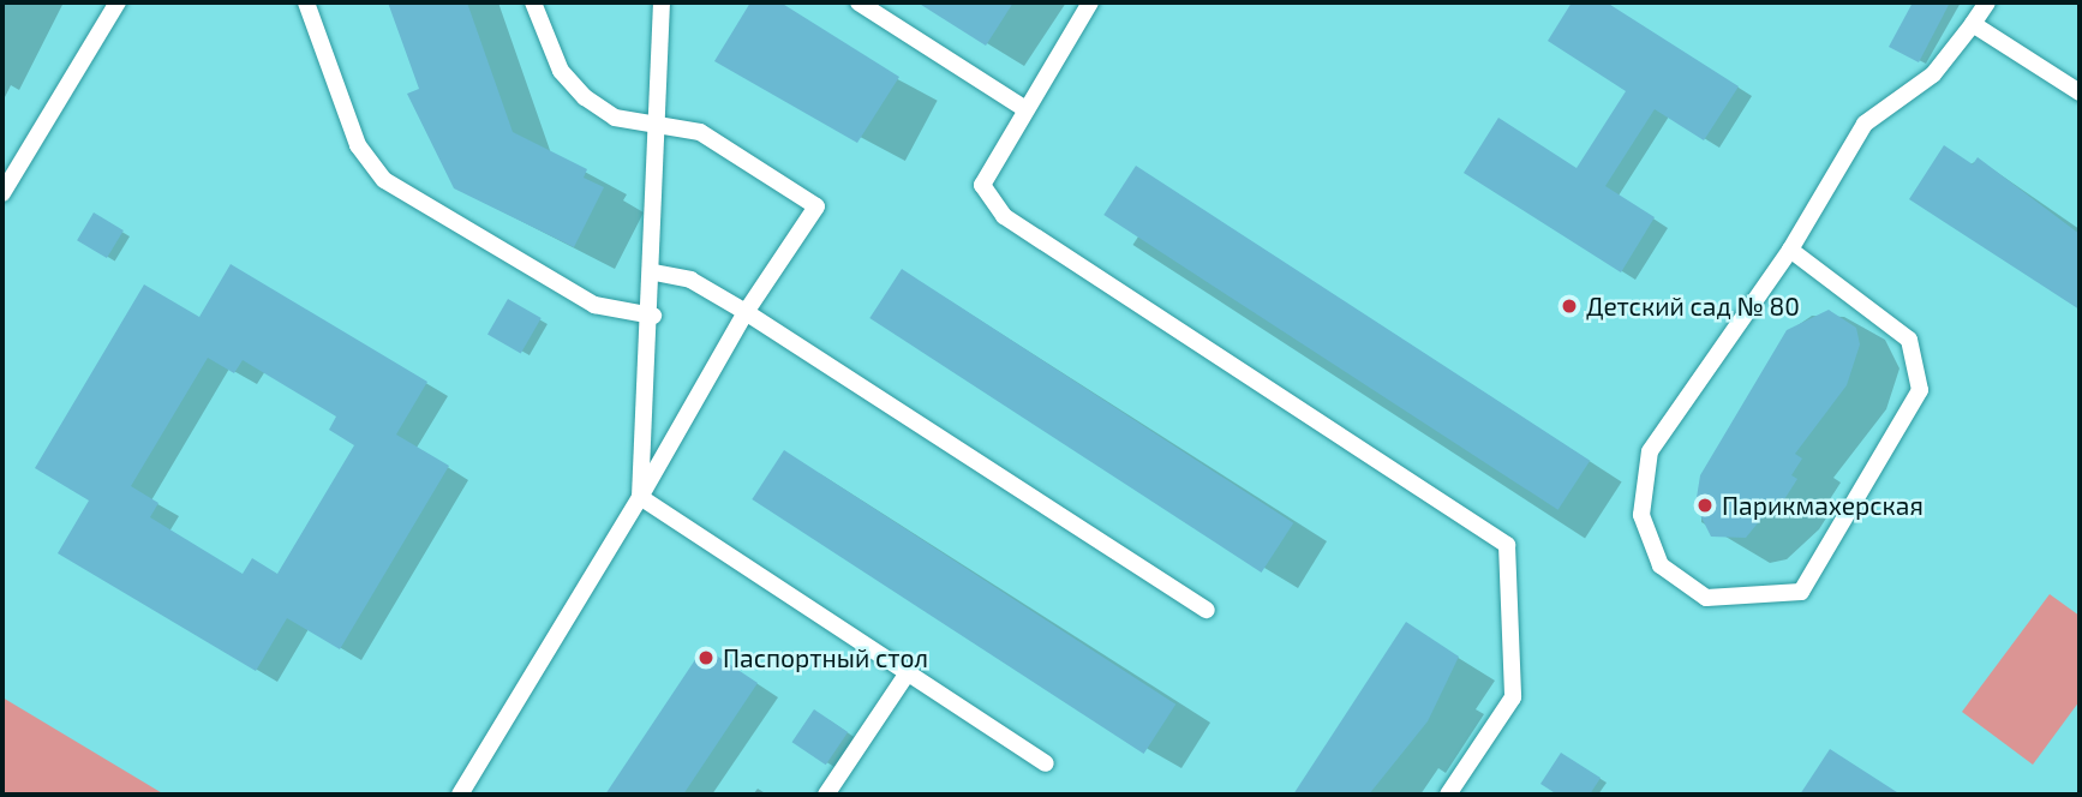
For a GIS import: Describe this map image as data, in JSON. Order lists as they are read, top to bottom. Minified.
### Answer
{"places":["Детский сад № 80","Парикмахерская","Паспортный стол"]}
